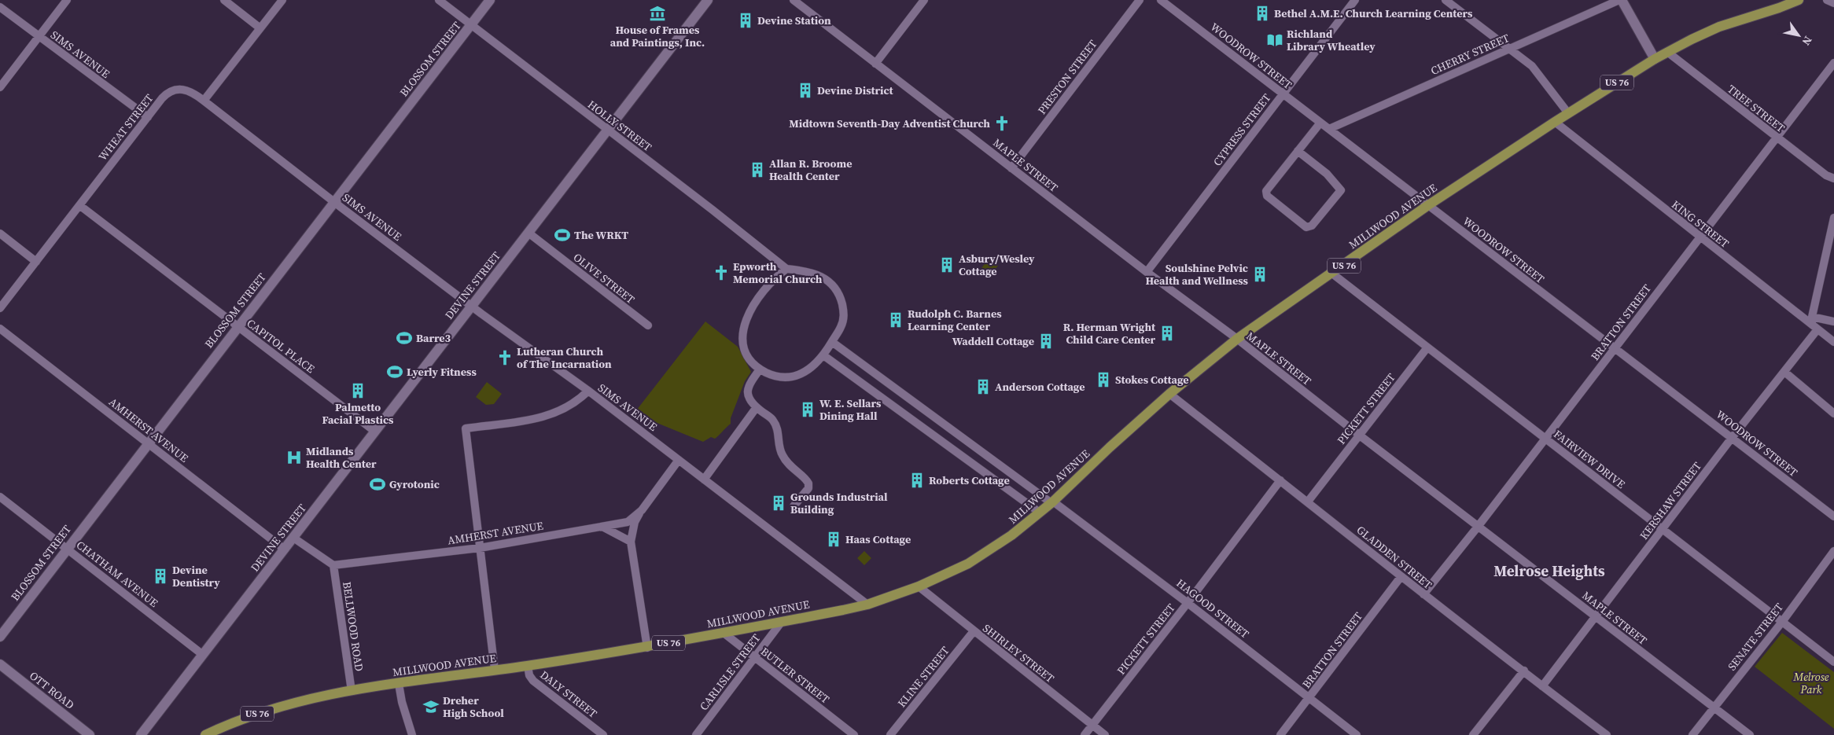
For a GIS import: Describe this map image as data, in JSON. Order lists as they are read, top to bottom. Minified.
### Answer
{"streets":{"main road":["US 76","MILLWOOD AVENUE"],"street":["SIMS AVENUE","CHERRY STREET","WOODROW STREET","BLOSSOM STREET","PRESTON STREET","TREE STREET","HOLLY STREET","WHEAT STREET","CYPRESS STREET","MAPLE STREET","KING STREET","OLIVE STREET","DEVINE STREET","BRATTON STREET","CAPITOL PLACE","PICKETT STREET","AMHERST AVENUE","FAIRVIEW DRIVE","KERSHAW STREET","GLADDEN STREET","CHATHAM AVENUE","HAGOOD STREET","BELLWOOD ROAD","SENATE STREET","SHIRLEY STREET","CARLISLE STREET","BUTLER STREET","KLINE STREET","OTT ROAD","DALY STREET"]},"crossings":[["SIMS AVENUE","BLOSSOM STREET"],["SIMS AVENUE","WHEAT STREET"],["SIMS AVENUE","MILLWOOD AVENUE"],["SIMS AVENUE","DEVINE STREET"],["SIMS AVENUE","AMHERST AVENUE"],["CHERRY STREET","WOODROW STREET"],["WOODROW STREET","CYPRESS STREET"],["WOODROW STREET","MILLWOOD AVENUE"],["WOODROW STREET","BRATTON STREET"],["WOODROW STREET","KERSHAW STREET"],["BLOSSOM STREET","HOLLY STREET"],["BLOSSOM STREET","CAPITOL PLACE"],["BLOSSOM STREET","AMHERST AVENUE"],["BLOSSOM STREET","CHATHAM AVENUE"],["PRESTON STREET","MAPLE STREET"],["TREE STREET","MILLWOOD AVENUE"],["TREE STREET","BRATTON STREET"],["HOLLY STREET","DEVINE STREET"],["HOLLY STREET","HAGOOD STREET"],["WHEAT STREET","CAPITOL PLACE"],["CYPRESS STREET","MAPLE STREET"],["MAPLE STREET","MILLWOOD AVENUE"],["MAPLE STREET","BRATTON STREET"],["MAPLE STREET","PICKETT STREET"],["MAPLE STREET","KERSHAW STREET"],["MAPLE STREET","SENATE STREET"],["MILLWOOD AVENUE","KING STREET"],["MILLWOOD AVENUE","FAIRVIEW DRIVE"],["MILLWOOD AVENUE","GLADDEN STREET"],["MILLWOOD AVENUE","HAGOOD STREET"],["MILLWOOD AVENUE","BELLWOOD ROAD"],["MILLWOOD AVENUE","SHIRLEY STREET"],["MILLWOOD AVENUE","CARLISLE STREET"],["MILLWOOD AVENUE","BUTLER STREET"],["MILLWOOD AVENUE","DALY STREET"],["KING STREET","BRATTON STREET"],["KING STREET","KERSHAW STREET"],["OLIVE STREET","DEVINE STREET"],["DEVINE STREET","CAPITOL PLACE"],["DEVINE STREET","AMHERST AVENUE"],["DEVINE STREET","CHATHAM AVENUE"],["BRATTON STREET","FAIRVIEW DRIVE"],["BRATTON STREET","GLADDEN STREET"],["BRATTON STREET","HAGOOD STREET"],["PICKETT STREET","FAIRVIEW DRIVE"],["PICKETT STREET","GLADDEN STREET"],["PICKETT STREET","HAGOOD STREET"],["PICKETT STREET","SHIRLEY STREET"],["AMHERST AVENUE","BELLWOOD ROAD"],["FAIRVIEW DRIVE","KERSHAW STREET"],["FAIRVIEW DRIVE","SENATE STREET"],["KERSHAW STREET","GLADDEN STREET"],["SHIRLEY STREET","KLINE STREET"],["CARLISLE STREET","BUTLER STREET"]],"districts":["Melrose Heights"],"parks":["Melrose Park"],"places":{"museum":["House of Frames and Paintings, Inc."],"building":["Bethel A.M.E. Church Learning Centers","Devine Station","Devine District","Allan R. Broome Health Center","Asbury/Wesley Cottage","Soulshine Pelvic Health and Wellness","Rudolph C. Barnes Learning Center","R. Herman Wright Child Care Center","Waddell Cottage","Stokes Cottage","Anderson Cottage","Palmetto Facial Plastics","W. E. Sellars Dining Hall","Roberts Cottage","Grounds Industrial Building","Haas Cottage","Devine Dentistry"],"library":["Richland Library Wheatley"],"church":["Midtown Seventh-Day Adventist Church","Epworth Memorial Church","Lutheran Church of The Incarnation"],"sports":["The WRKT","Barre3","Lyerly Fitness","Gyrotonic"],"hospital":["Midlands Health Center"],"school or university":["Dreher High School"]},"north":"bottom right"}
